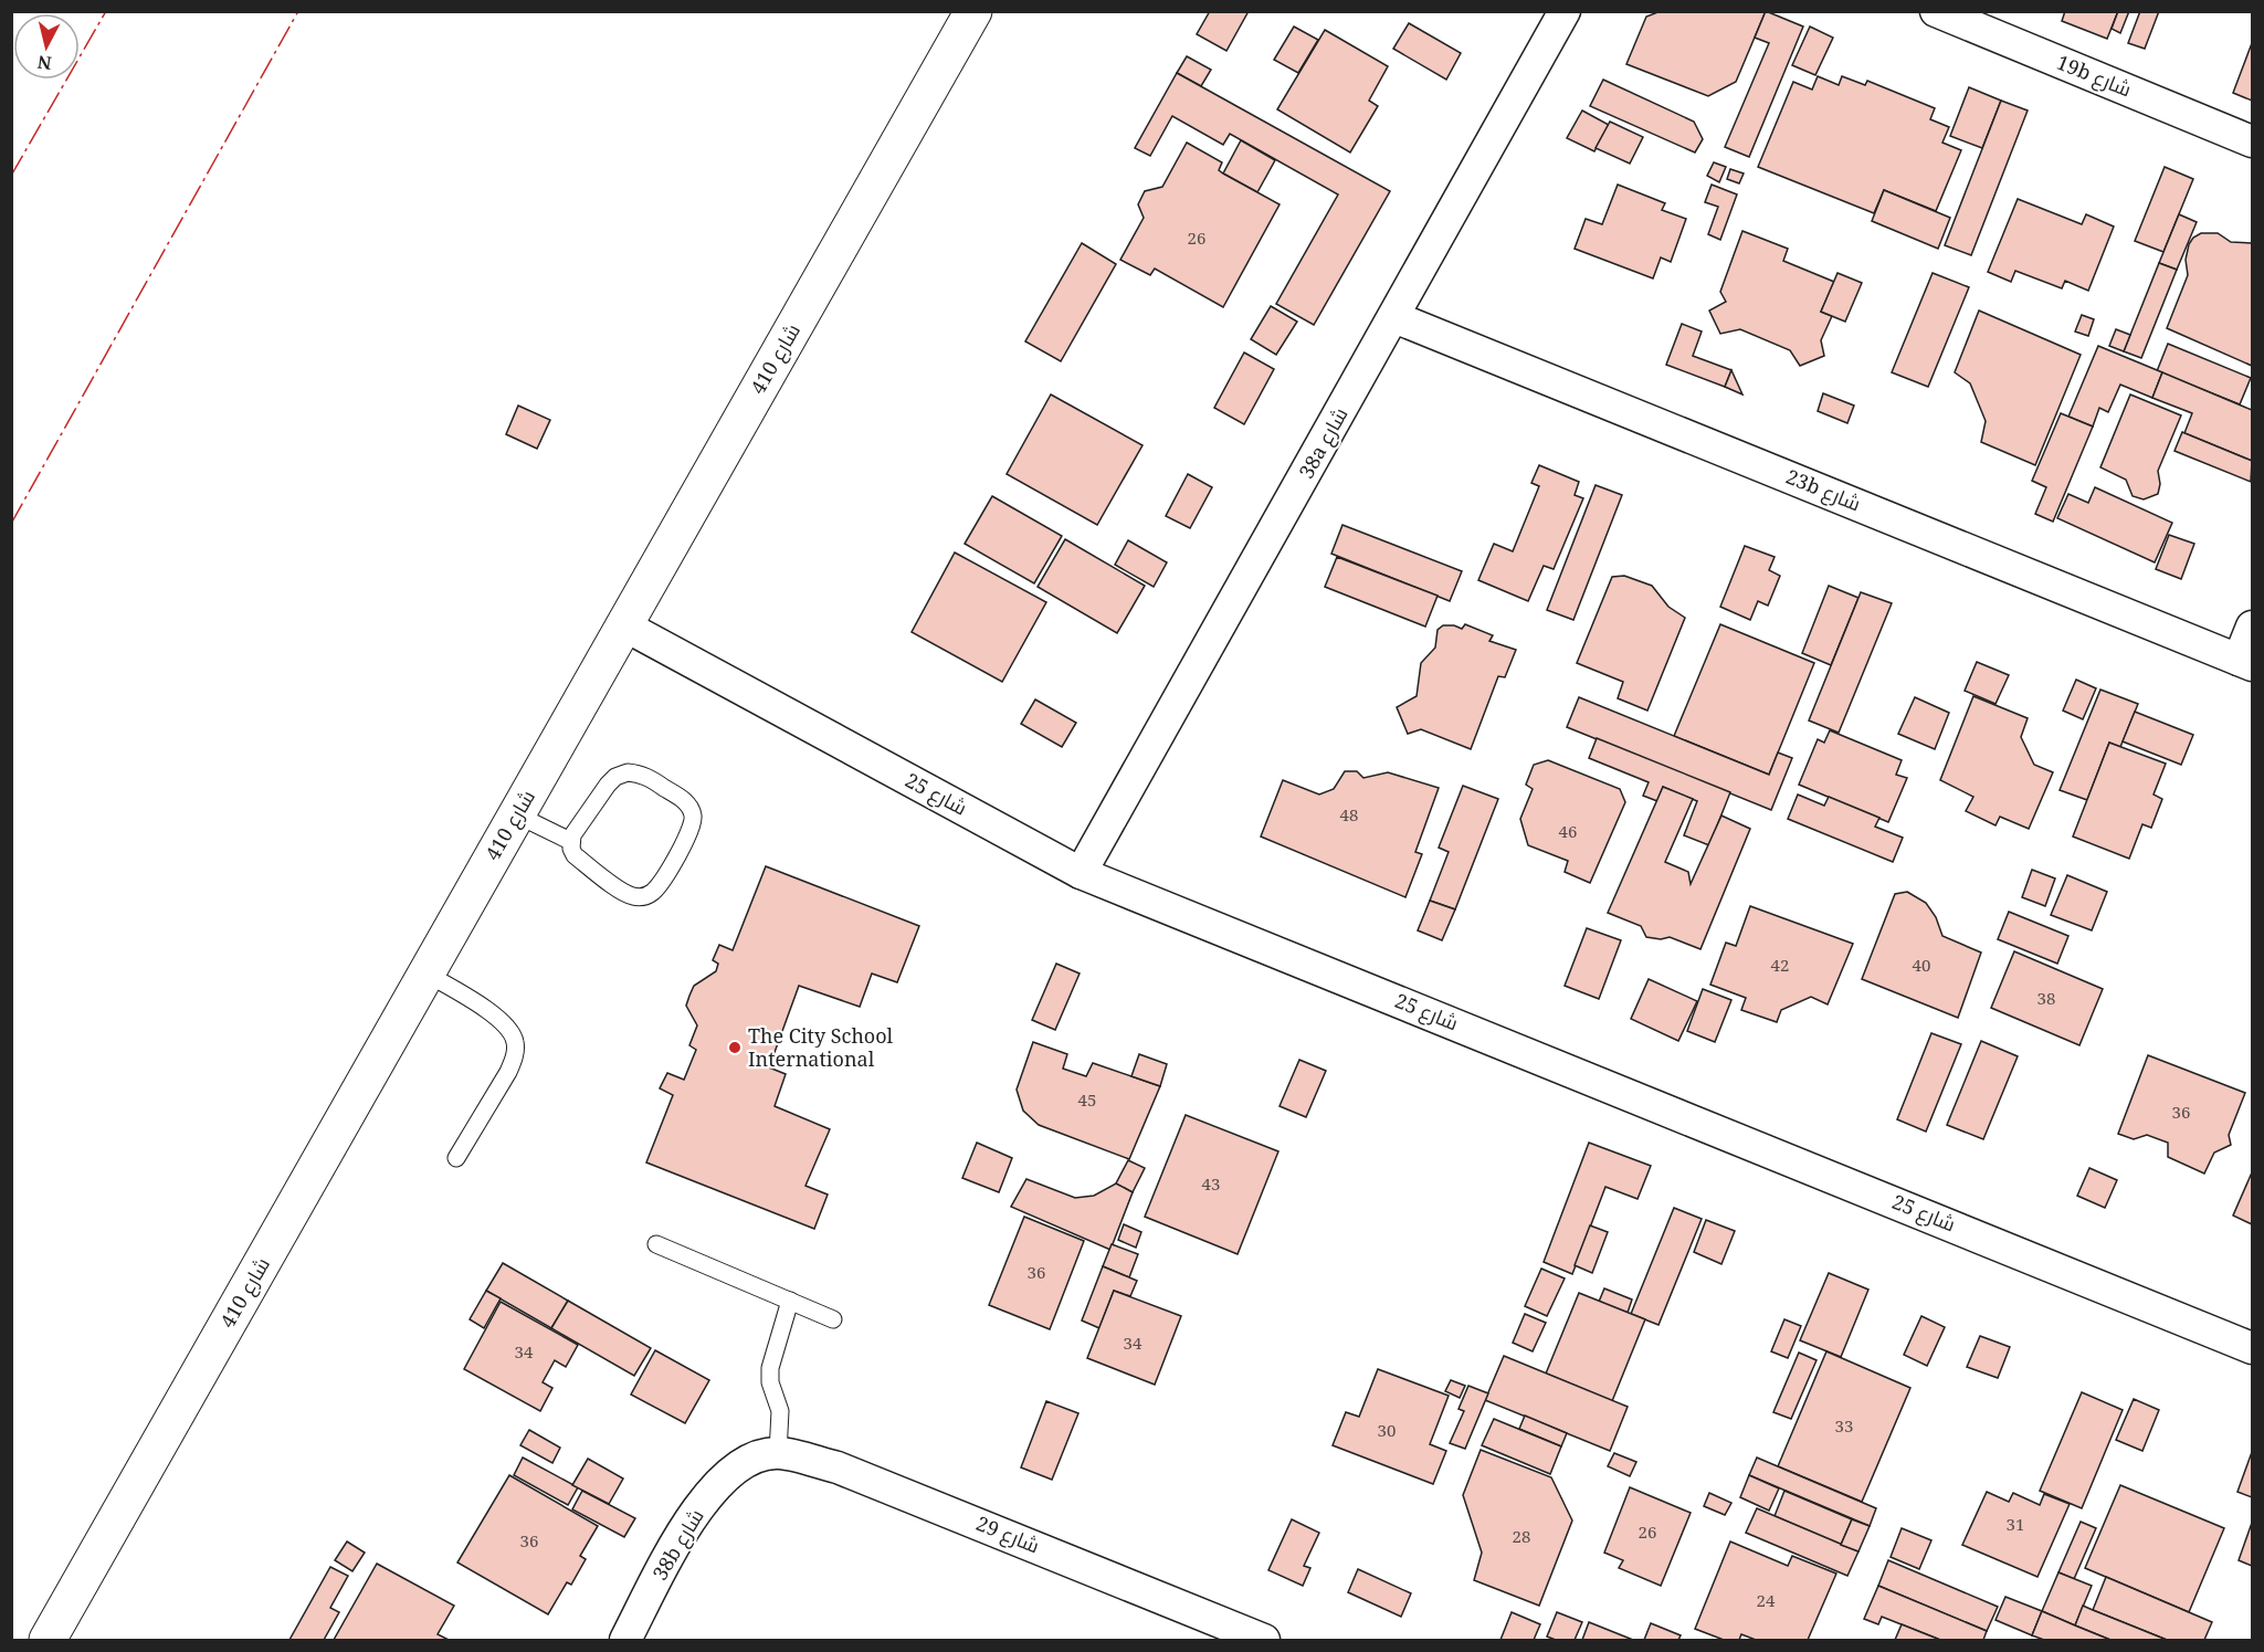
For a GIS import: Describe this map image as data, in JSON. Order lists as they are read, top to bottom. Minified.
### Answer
{"streets":{"street":["19b شارع","شارع 410","38a شارع","23b شارع","شارع 25","شارع 29","38b شارع"]},"crossings":[["شارع 410","شارع 25"],["38a شارع","23b شارع"],["38a شارع","شارع 25"],["شارع 29","38b شارع"]],"places":["The City School International"],"house_numbers":["26","48","46","42","40","38","45","36","43","36","34","34","33","30","31","26","28","36","24"],"north":"bottom"}
